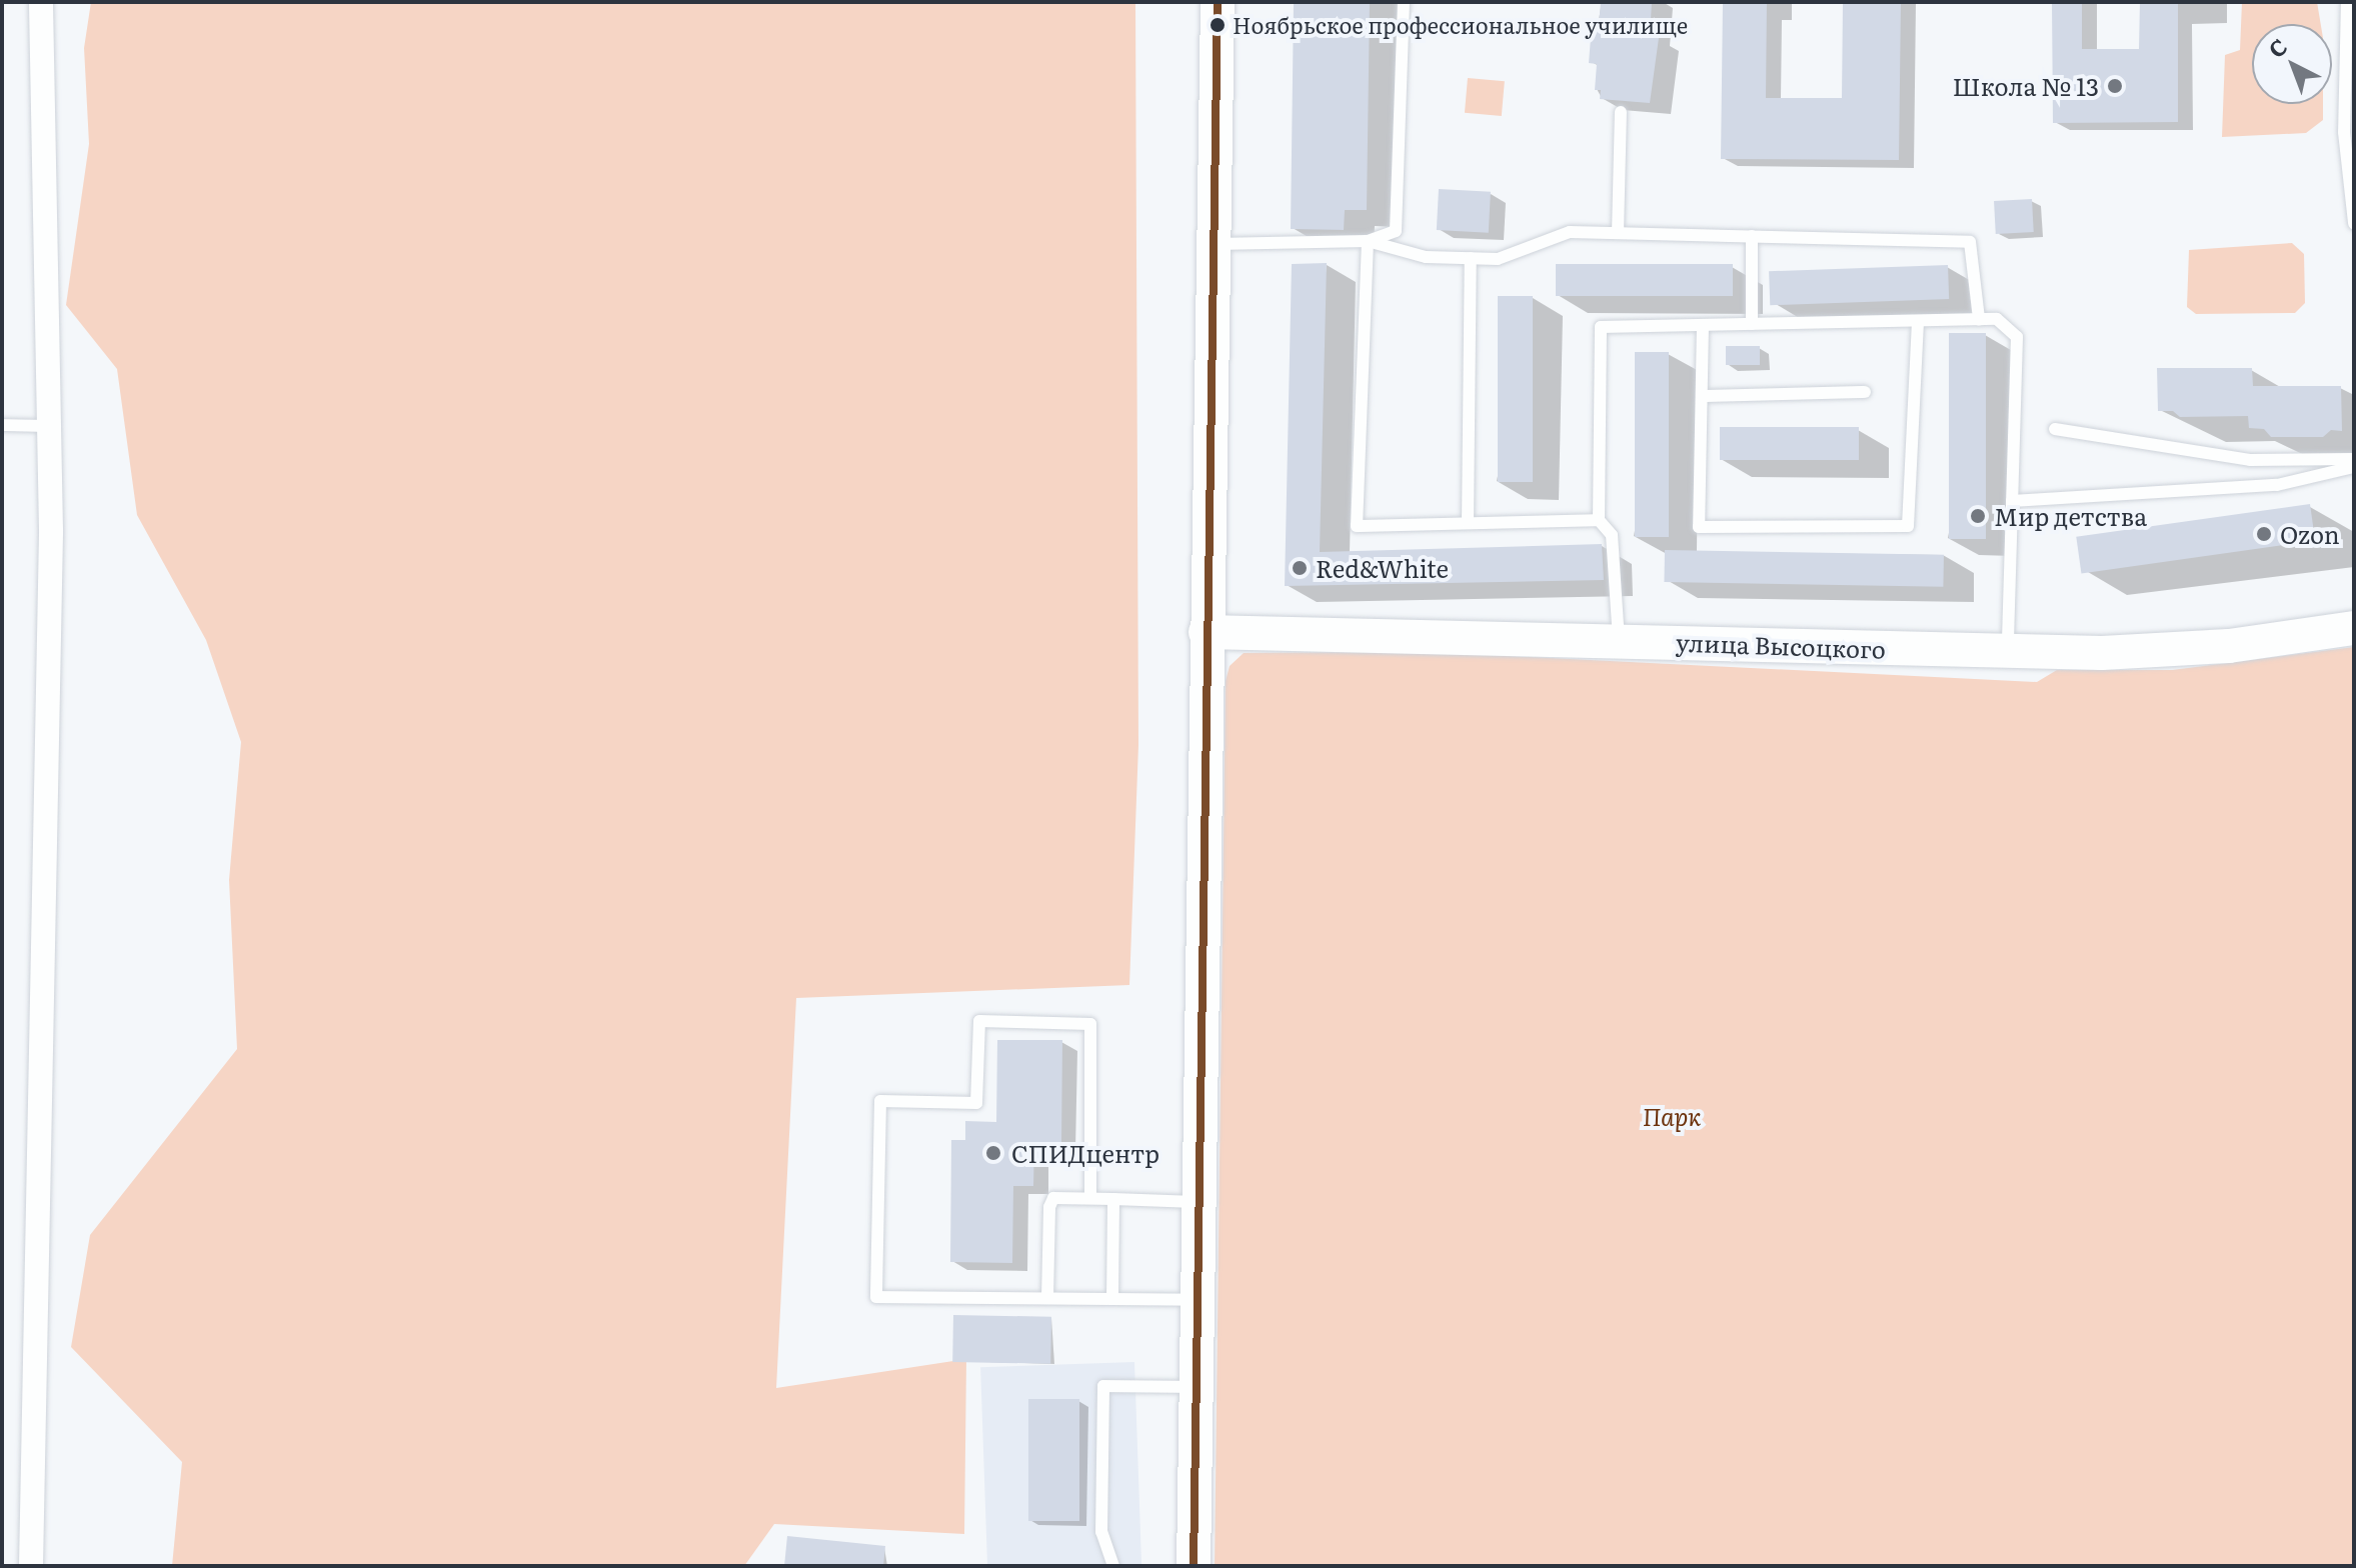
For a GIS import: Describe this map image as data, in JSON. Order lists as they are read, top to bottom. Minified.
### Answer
{"streets":{"street":["улица Высоцкого"]},"parks":["Парк"],"places":["Ноябрьское профессиональное училище","Школа № 13","Мир детства","Ozon","Red&White","СПИДцентр"],"north":"top left"}
